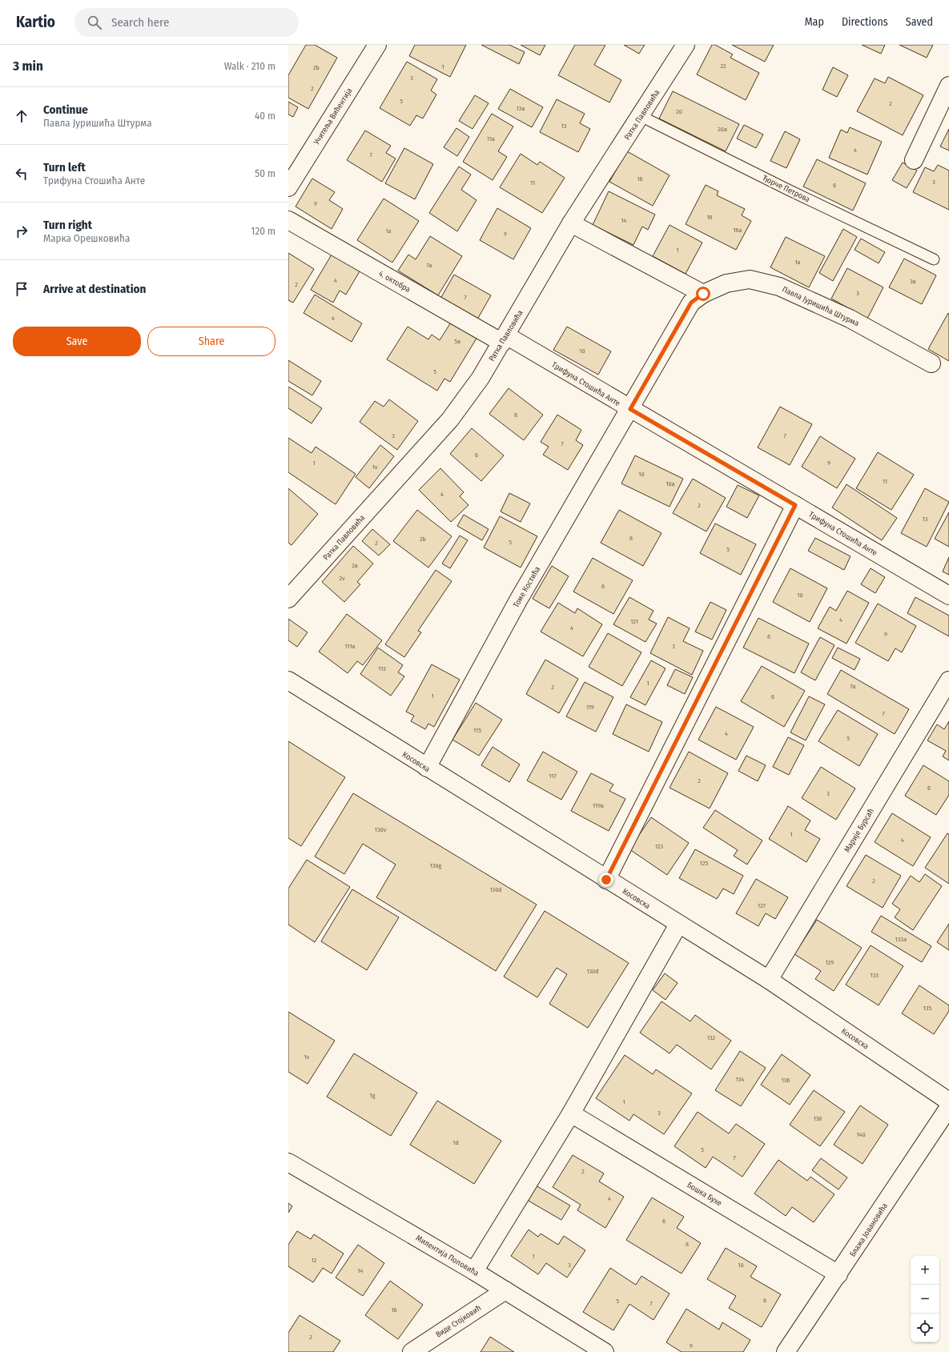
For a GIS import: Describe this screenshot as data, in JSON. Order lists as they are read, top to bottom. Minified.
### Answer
{"streets":{"street":["Ратка Павловића","Учитеља Вићентија","4. октобра","Павла Јуришића Штурма","Трифуна Стошића Анте","Томе Костића","Косовска","Марије Бурсаћ","Бошка Бухе","Блажа Јовановића","Милентија Поповића","Виде Стојковић"],"lane":["Ђорче Петрова"]},"crossings":[["Ратка Павловића","Ђорче Петрова"],["Ратка Павловића","4. октобра"],["Ратка Павловића","Трифуна Стошића Анте"],["4. октобра","Трифуна Стошића Анте"],["Павла Јуришића Штурма","Трифуна Стошића Анте"],["Павла Јуришића Штурма","Томе Костића"],["Трифуна Стошића Анте","Томе Костића"],["Томе Костића","Косовска"],["Косовска","Марије Бурсаћ"],["Бошка Бухе","Блажа Јовановића"],["Милентија Поповића","Виде Стојковић"]],"house_numbers":["22","1","2b","3","2","5","2","13a","20","13","20a","11a","4","7","16","3","11","6","9","18","14","18a","1a","9","1","1a","7a","4","3a","2","3","7","4","5a","10","5","8","3","7","7","6","1","9","1v","10","11","10a","4","2","13","8","2b","5","2","5","2a","2v","6","10","4","121","4","9","8","111a","3","113","1","7a","2","1","6","119","7","115","4","5","117","2","6","3","119a","130v","1","4","123","125","130g","2","130d","127","133a","129","130đ","133","135","132","1v","134","136","1g","1","3","138","140","1d","5","7","2","4","6","8","1","12","3","10","14","6","5","7","16","2","9"],"page":{"header":"Kartio","search":"Search here","nav":["Map","Directions","Saved"],"heading":["3 min","Walk · 210 m"],"list":[["Continue","Павла Јуришића Штурма","40 m"],["Turn left","Трифуна Стошића Анте","50 m"],["Turn right","Марка Орешковића","120 m"],"Arrive at destination"],"buttons":["Save","Share"],"map_buttons":["+","−"]}}
